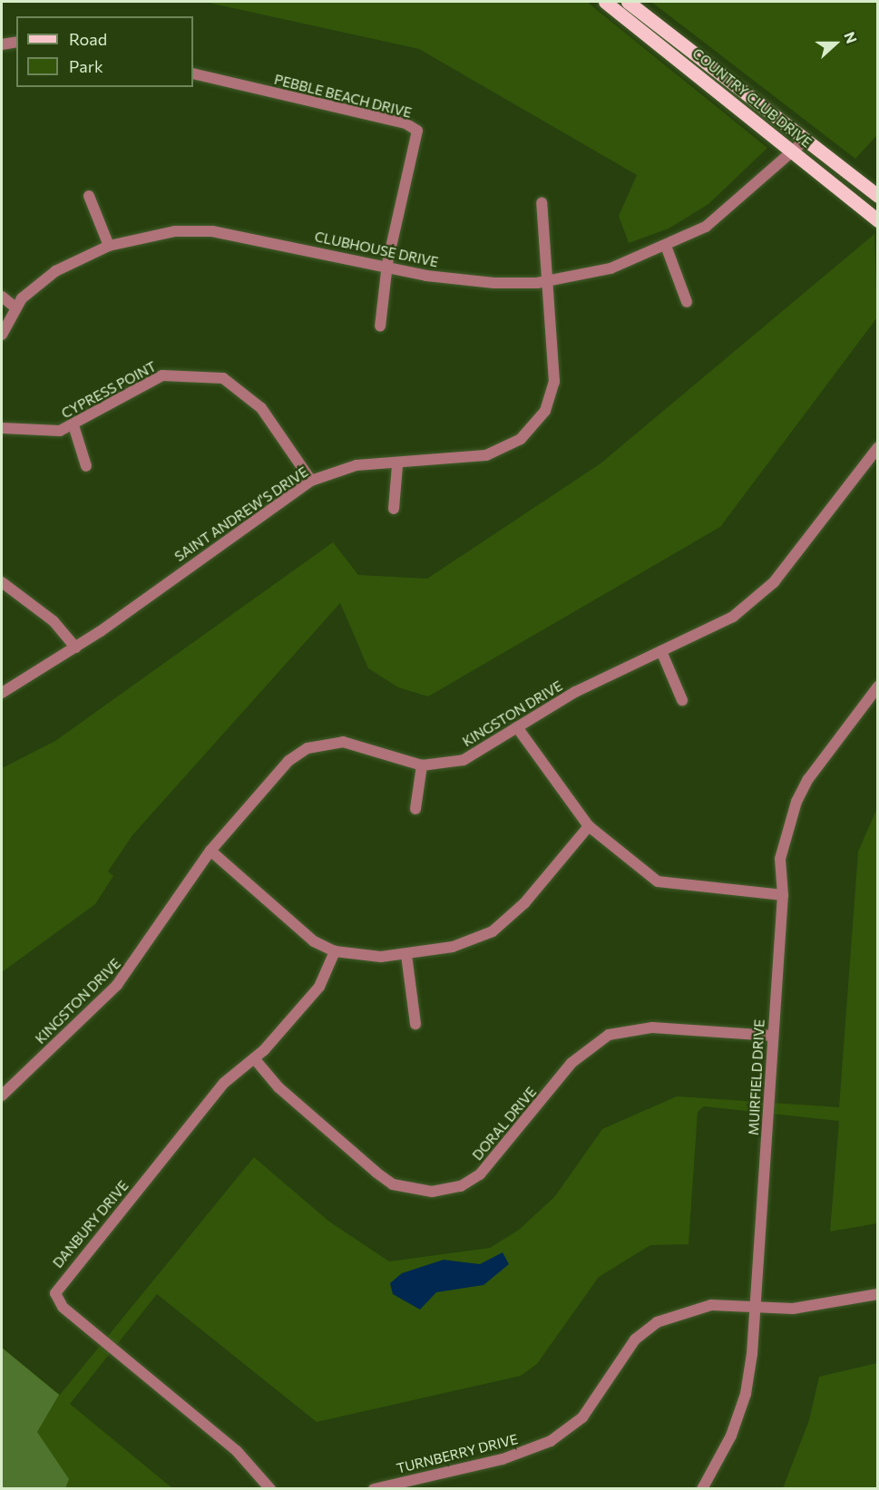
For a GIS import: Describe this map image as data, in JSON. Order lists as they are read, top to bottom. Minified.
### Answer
{"streets":{"main road":["COUNTRY CLUB DRIVE"],"street":["PEBBLE BEACH DRIVE","CLUBHOUSE DRIVE","CYPRESS POINT","SAINT ANDREW'S DRIVE","KINGSTON DRIVE","MUIRFIELD DRIVE","DORAL DRIVE","DANBURY DRIVE","TURNBERRY DRIVE"]},"crossings":[["PEBBLE BEACH DRIVE","CLUBHOUSE DRIVE"],["COUNTRY CLUB DRIVE","CLUBHOUSE DRIVE"],["CLUBHOUSE DRIVE","SAINT ANDREW'S DRIVE"],["CYPRESS POINT","SAINT ANDREW'S DRIVE"],["MUIRFIELD DRIVE","DORAL DRIVE"],["MUIRFIELD DRIVE","TURNBERRY DRIVE"],["DORAL DRIVE","DANBURY DRIVE"]],"legend":["Road","Park"],"north":"right"}
